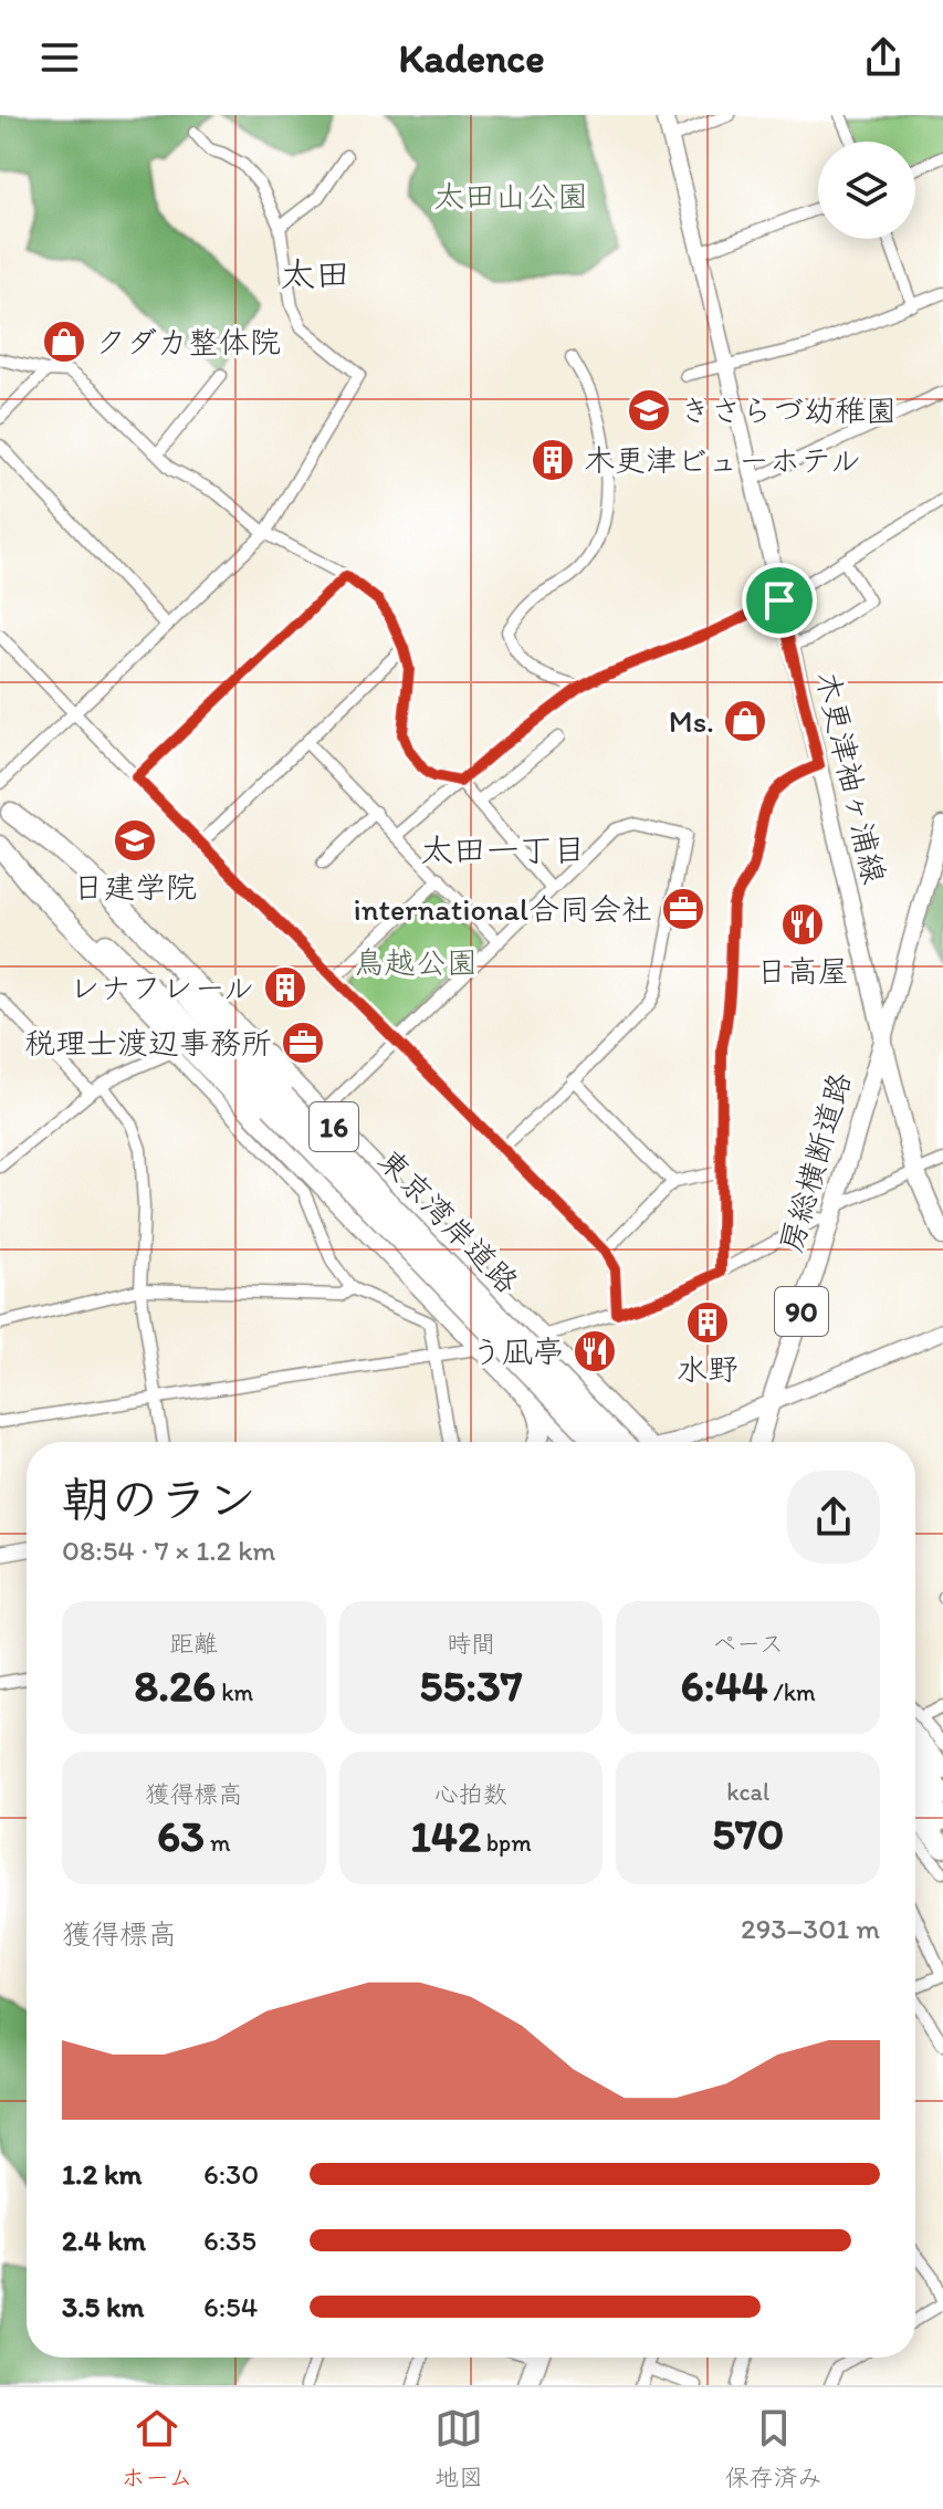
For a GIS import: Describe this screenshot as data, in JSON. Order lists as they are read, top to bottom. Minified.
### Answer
{"streets":{"highway":["16","東京湾岸道路"],"main road":["木更津袖ヶ浦線","房総横断道路","90"]},"crossings":[["木更津袖ヶ浦線","房総横断道路"],["16","東京湾岸道路"]],"districts":["太田","太田一丁目"],"parks":["太田山公園","鳥越公園"],"places":{"shop":["クダカ整体院","Ms."],"school or university":["きさらづ幼稚園","日建学院"],"building":["木更津ビューホテル","レナフレール","水野"],"office":["international合同会社","税理士渡辺事務所"],"restaurant":["日高屋","う凪亭"]},"page":{"header":"Kadence","heading":["朝のラン","08:54 · 7 × 1.2 km"],"stats":[["距離","8.26 km"],["時間","55:37"],["ペース","6:44 /km"],["獲得標高","63 m"],["心拍数","142 bpm"],["kcal","570"]],"chart":["獲得標高","293–301 m"],"list":[{"name":"1.2 km","note":"6:30"},{"name":"2.4 km","note":"6:35"},{"name":"3.5 km","note":"6:54"}],"tabs":["ホーム","地図","保存済み"]}}
